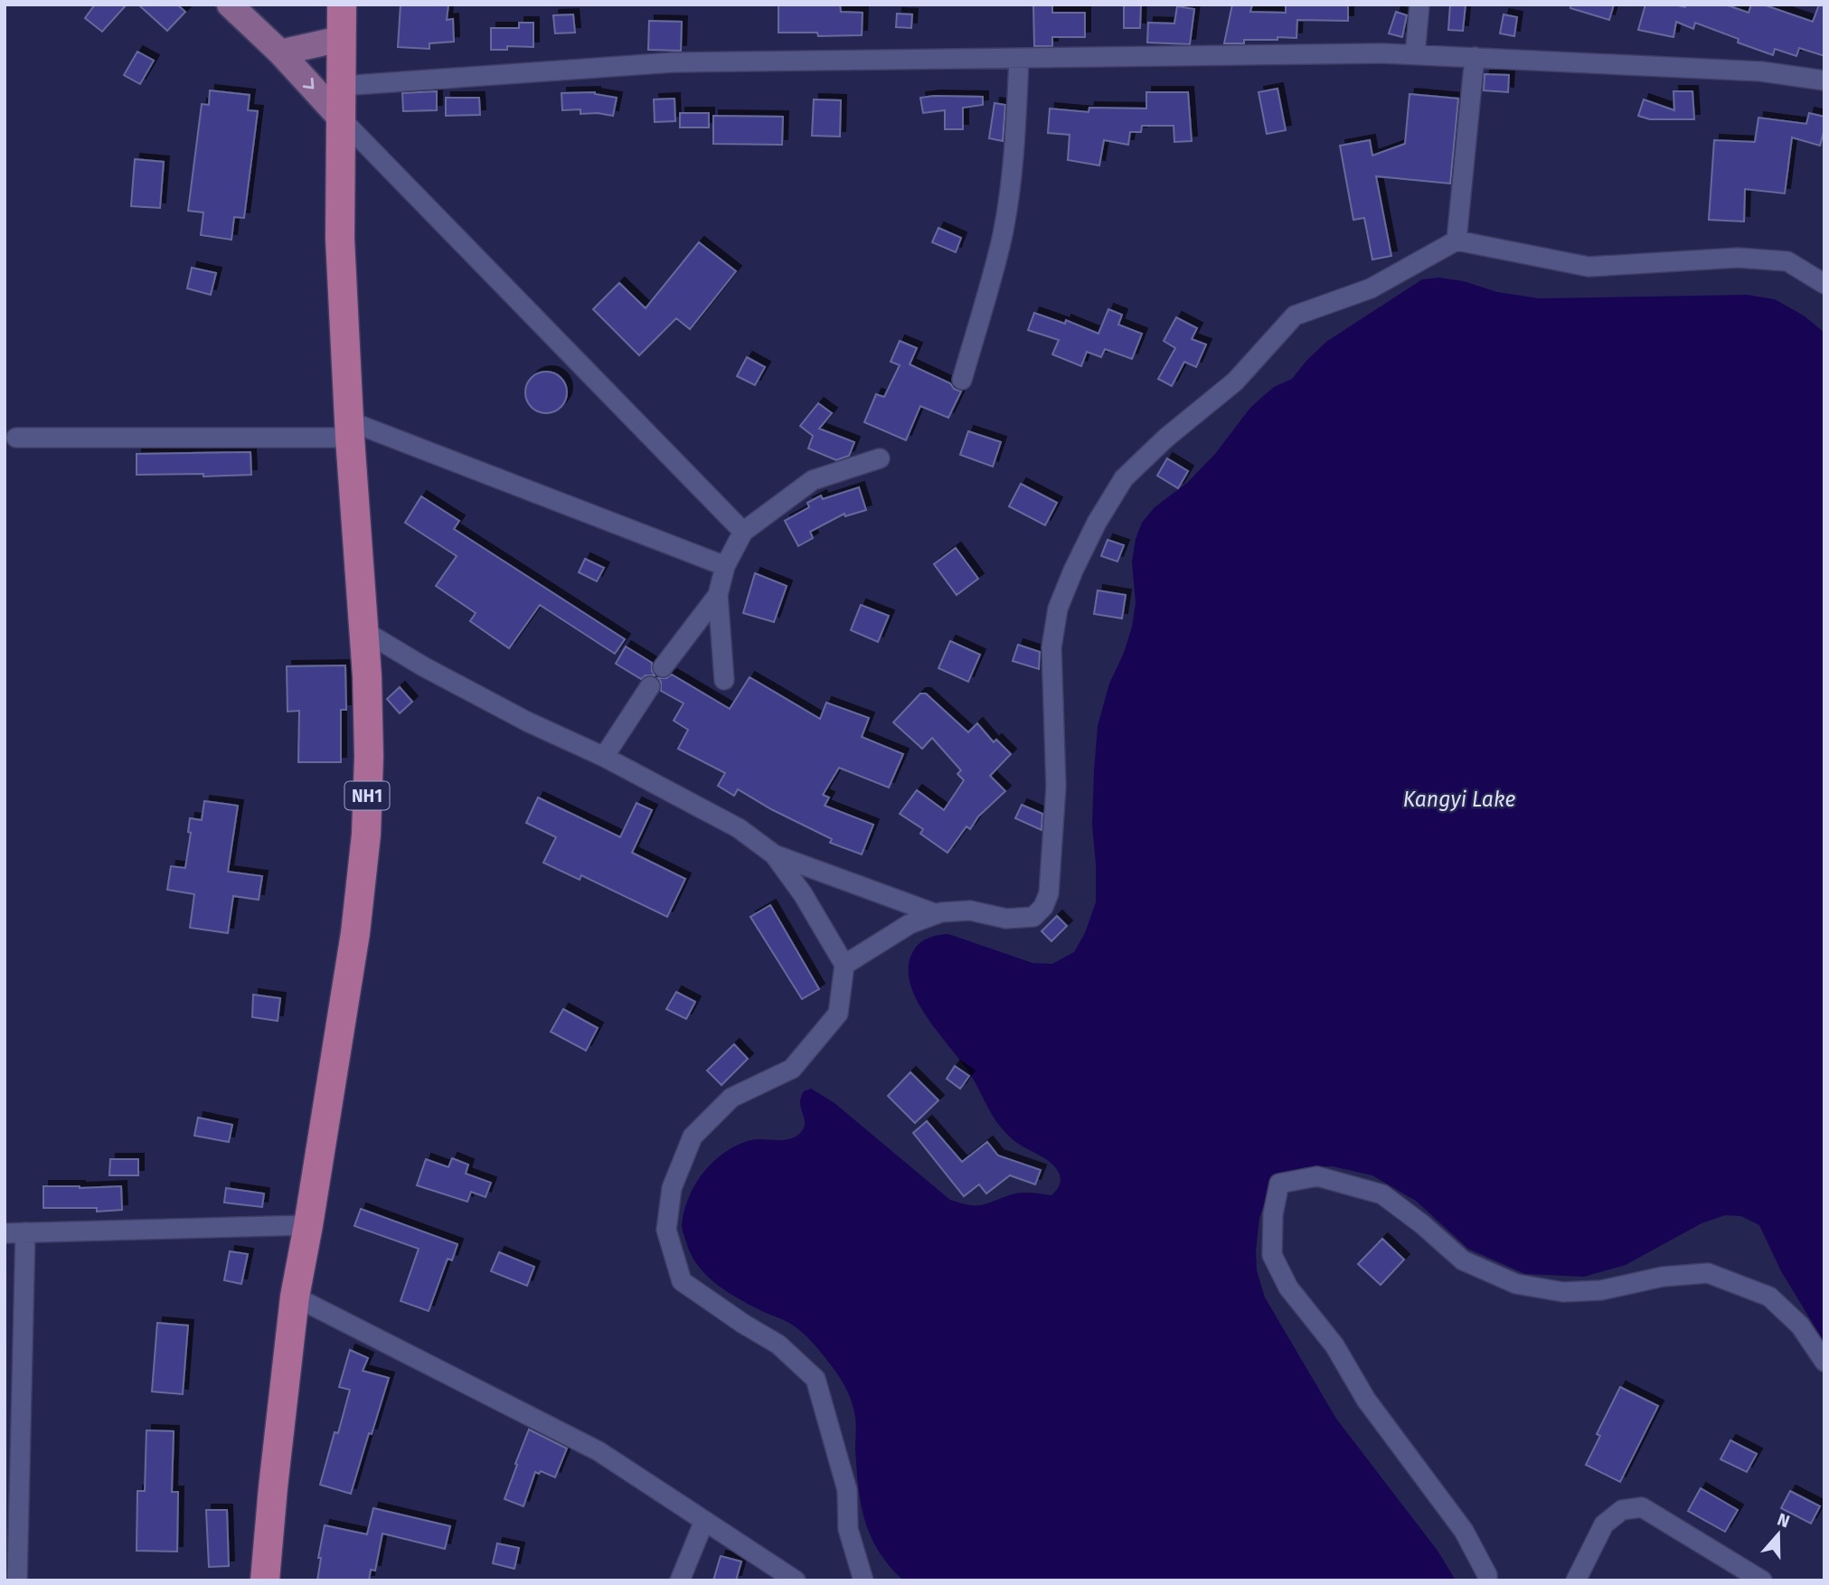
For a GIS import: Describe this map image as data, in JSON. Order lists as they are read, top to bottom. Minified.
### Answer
{"streets":{"highway":["NH1"]},"water":["Kangyi Lake"],"north":"top"}
